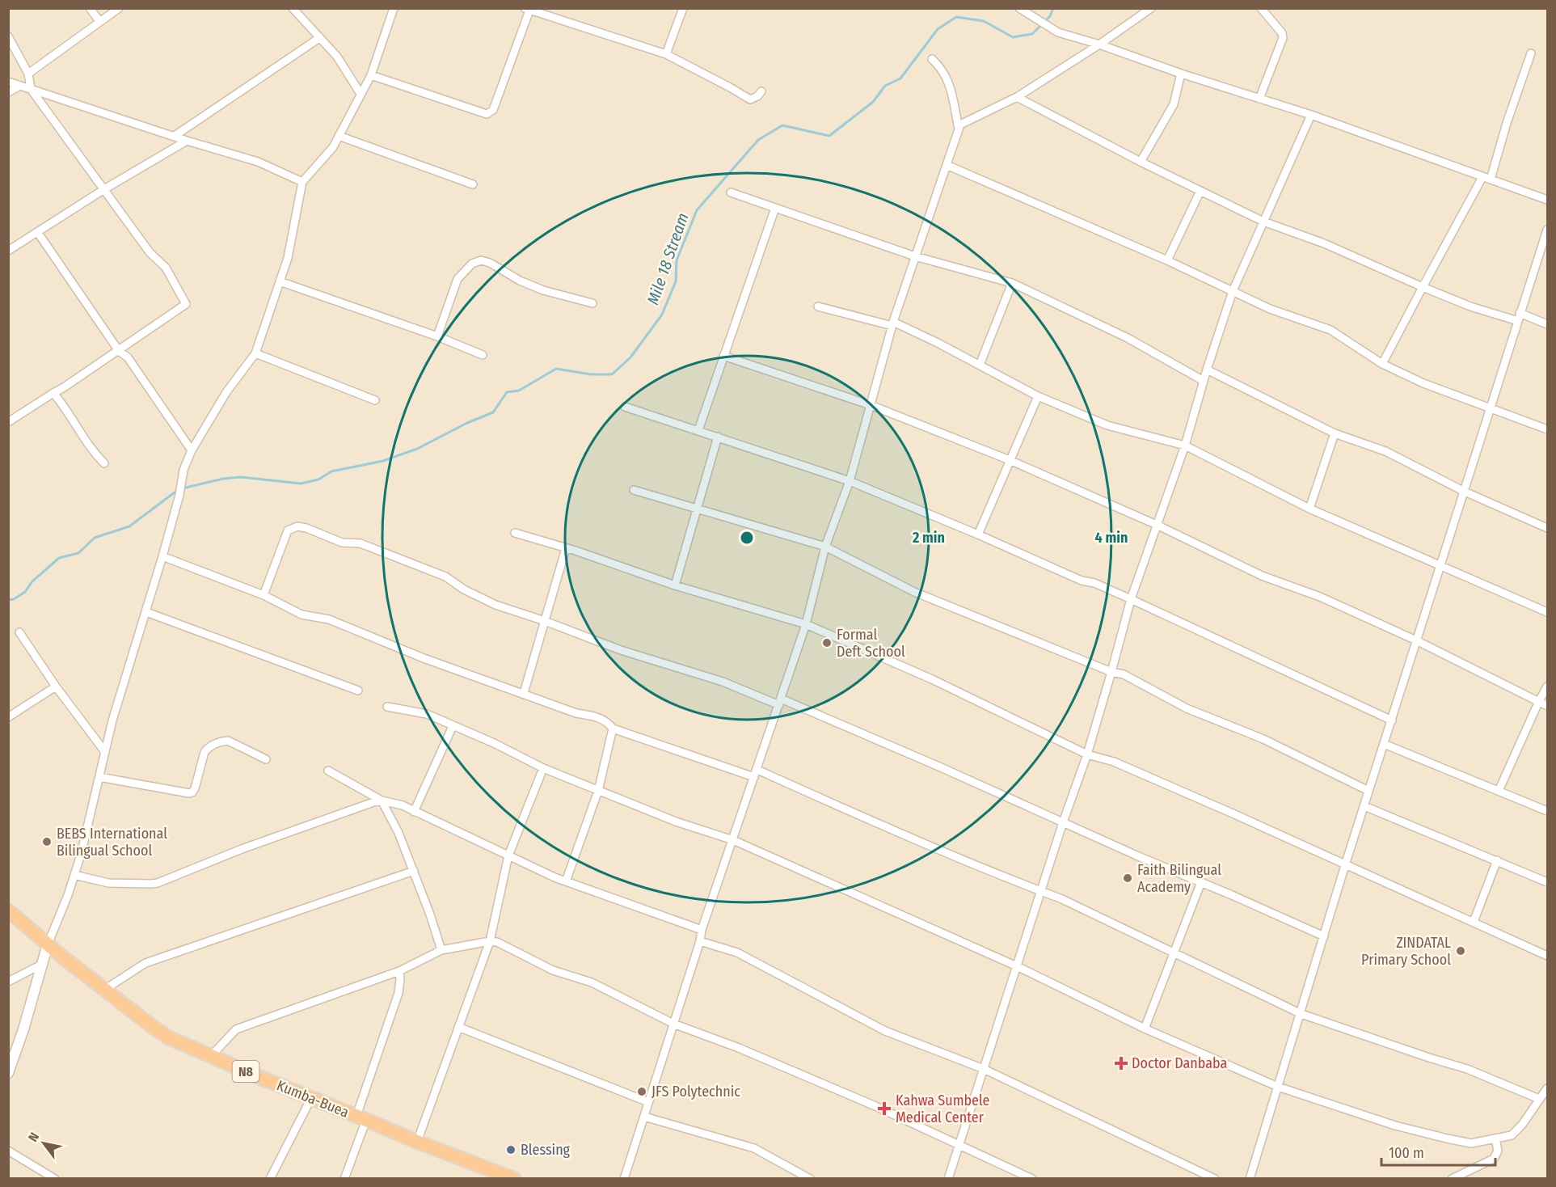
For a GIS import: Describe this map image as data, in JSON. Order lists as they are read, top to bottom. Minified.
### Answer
{"streets":{"highway":["N8","Kumba-Buea"]},"water":["Mile 18 Stream"],"places":{"other":["Formal Deft School","BEBS International Bilingual School","Faith Bilingual Academy","ZINDATAL Primary School","JFS Polytechnic","Blessing"],"health":["Doctor Danbaba","Kahwa Sumbele Medical Center"]},"scale_bar":"100 m","north":"top left","rings":["2 min","4 min"]}
